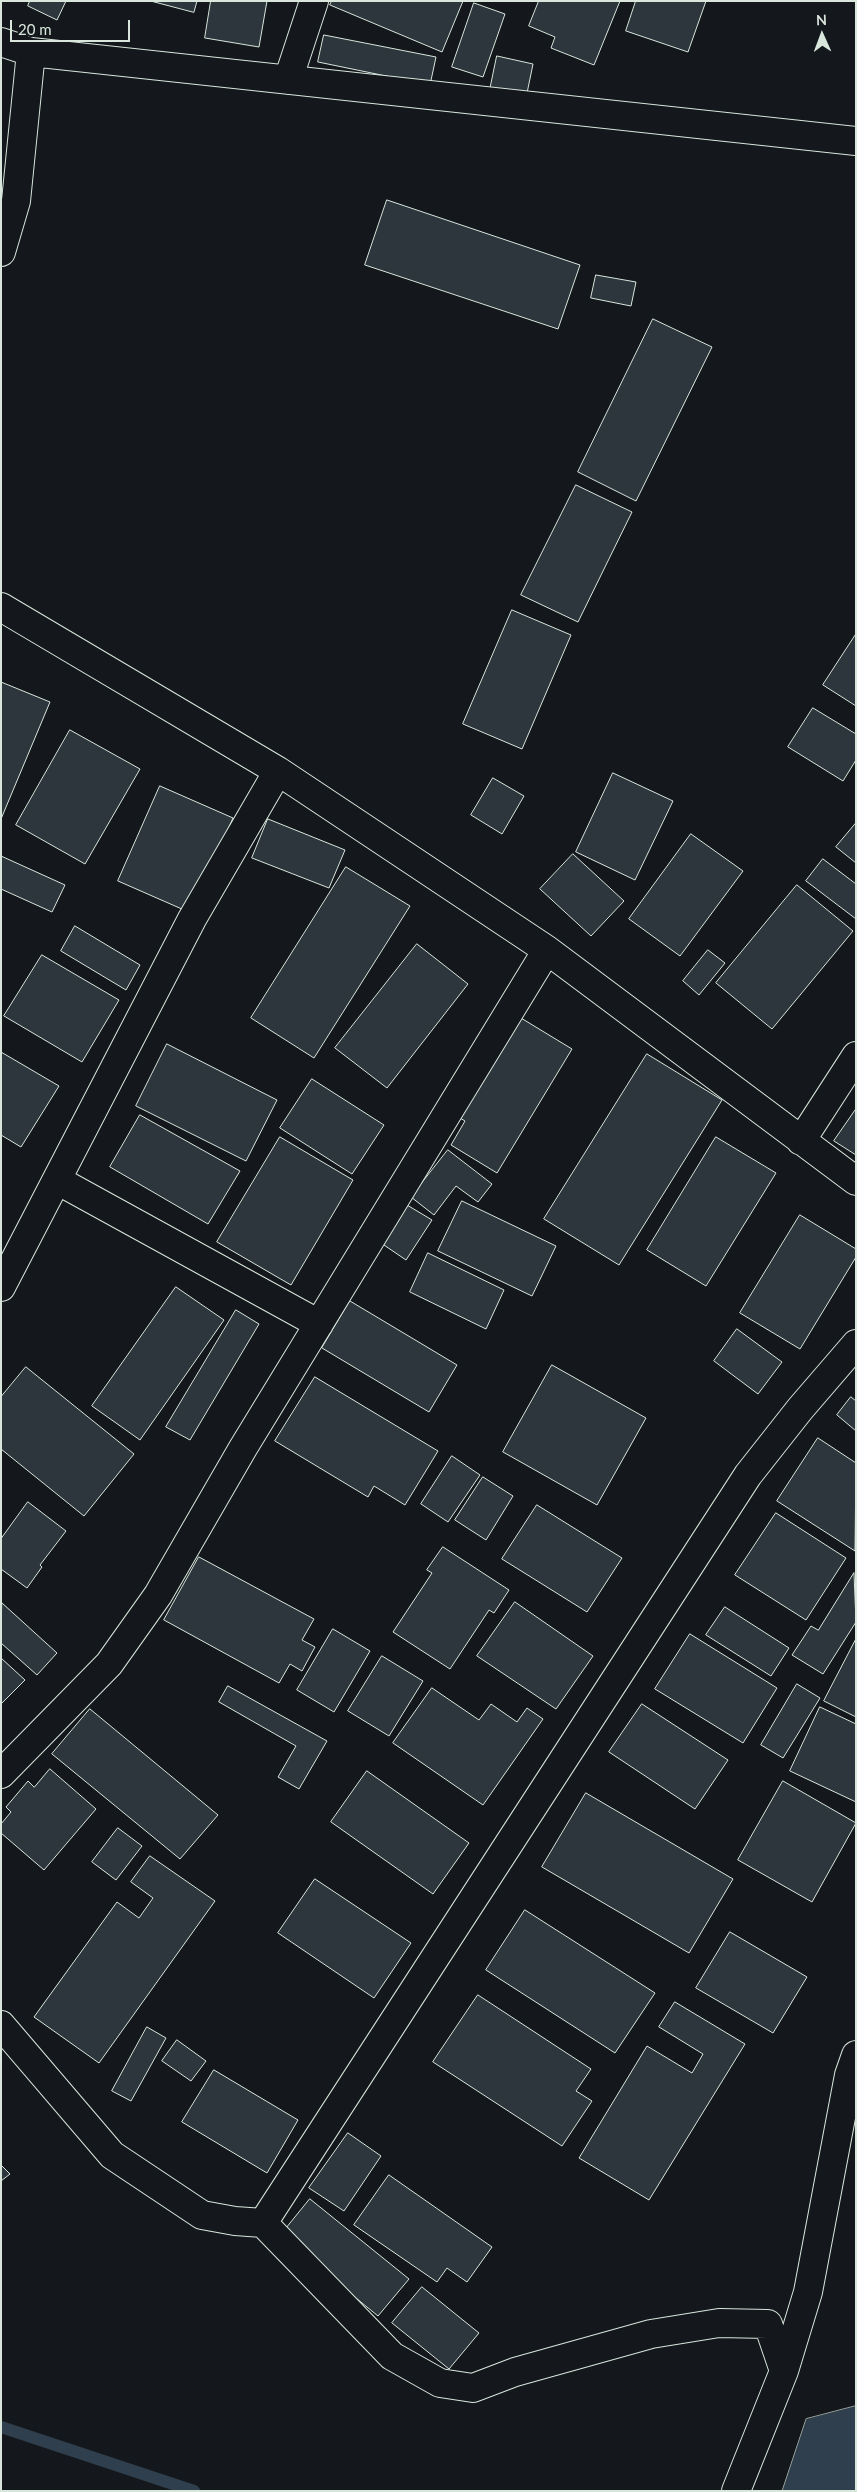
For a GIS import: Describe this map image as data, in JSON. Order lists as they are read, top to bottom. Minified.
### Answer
{"scale_bar":"20 m","north":"top"}
